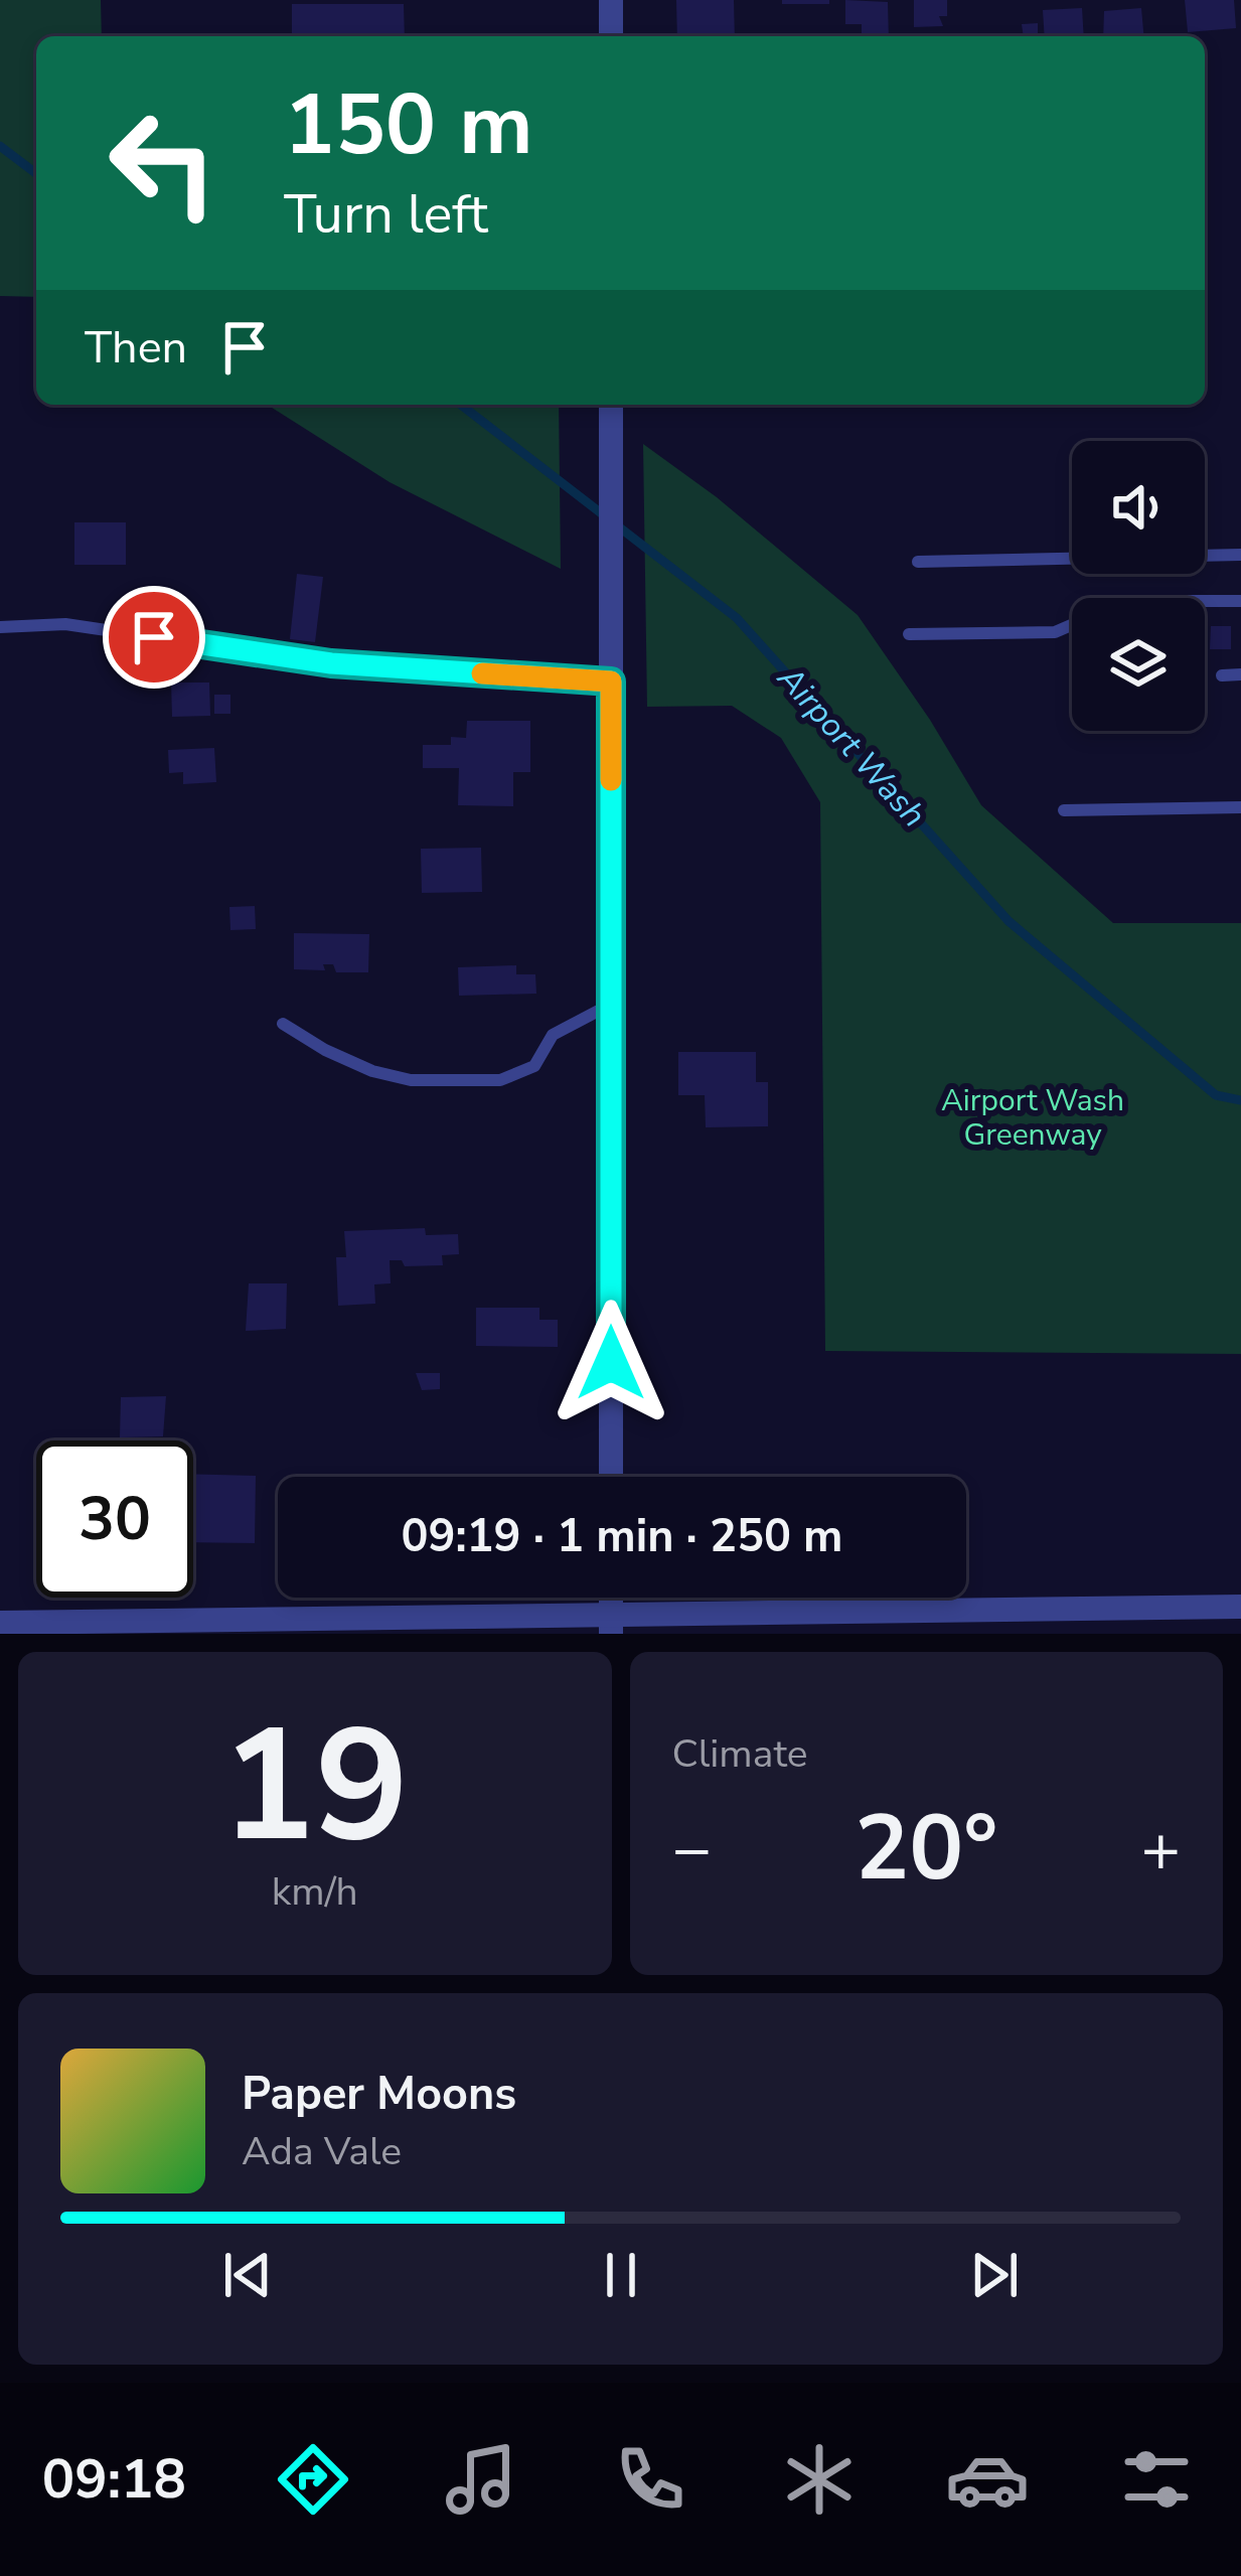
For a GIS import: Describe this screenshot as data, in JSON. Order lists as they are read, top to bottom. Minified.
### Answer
{"water":["Airport Wash"],"parks":["Airport Wash Greenway"],"page":{"turn":["150 m","Turn left"],"then":"Then","limit":"30","trip":"09:19 · 1 min · 250 m","tile":[["19","km/h"],"Climate"],"heat":["−","20°","+"],"song":["Paper Moons","Ada Vale"],"tabs":"09:18"}}
